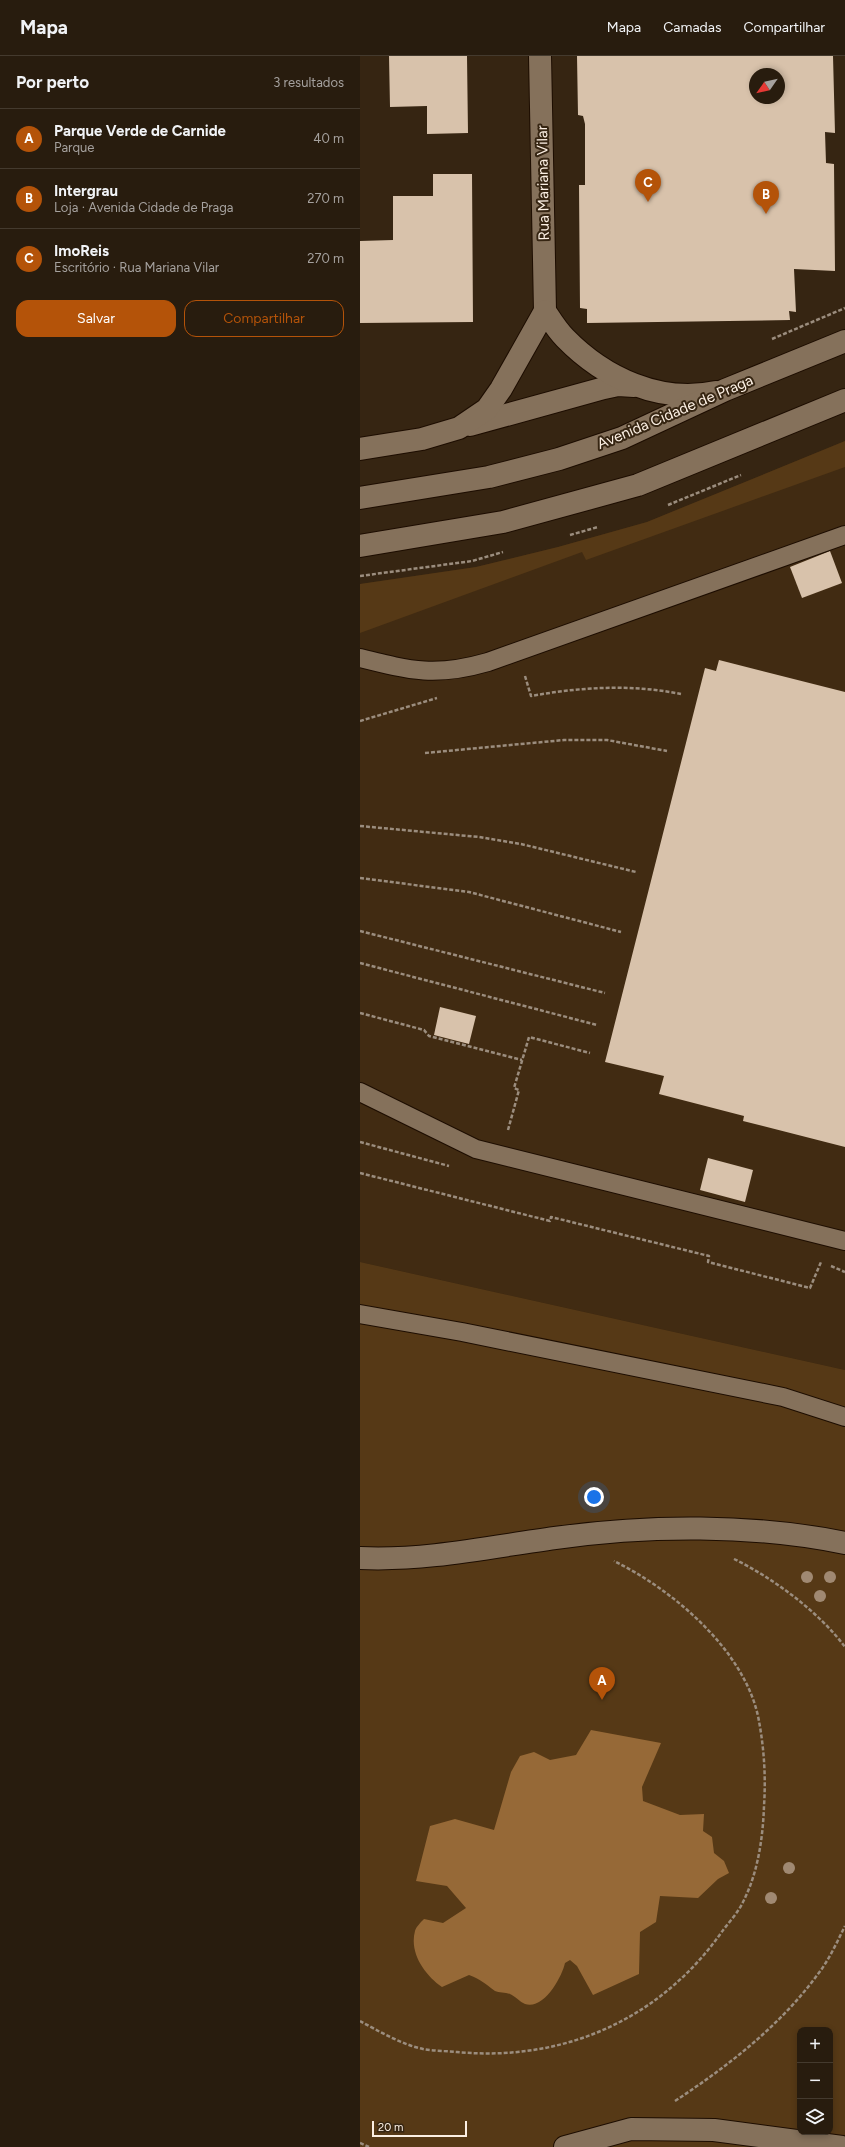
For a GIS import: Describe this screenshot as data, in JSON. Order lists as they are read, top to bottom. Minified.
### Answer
{"streets":{"street":["Rua Mariana Vilar","Avenida Cidade de Praga"]},"scale_bar":"20 m","north":"bottom left","page":{"header":"Mapa","nav":["Mapa","Camadas","Compartilhar"],"heading":["Por perto","3 resultados"],"list":[{"mark":"A","name":"Parque Verde de Carnide","note":"Parque","value":"40 m"},{"mark":"B","name":"Intergrau","note":"Loja · Avenida Cidade de Praga","value":"270 m"},{"mark":"C","name":"ImoReis","note":"Escritório · Rua Mariana Vilar","value":"270 m"}],"pins":["C","B","A"],"buttons":["Salvar","Compartilhar"],"map_buttons":["+","−"],"scale":"20 m"}}
